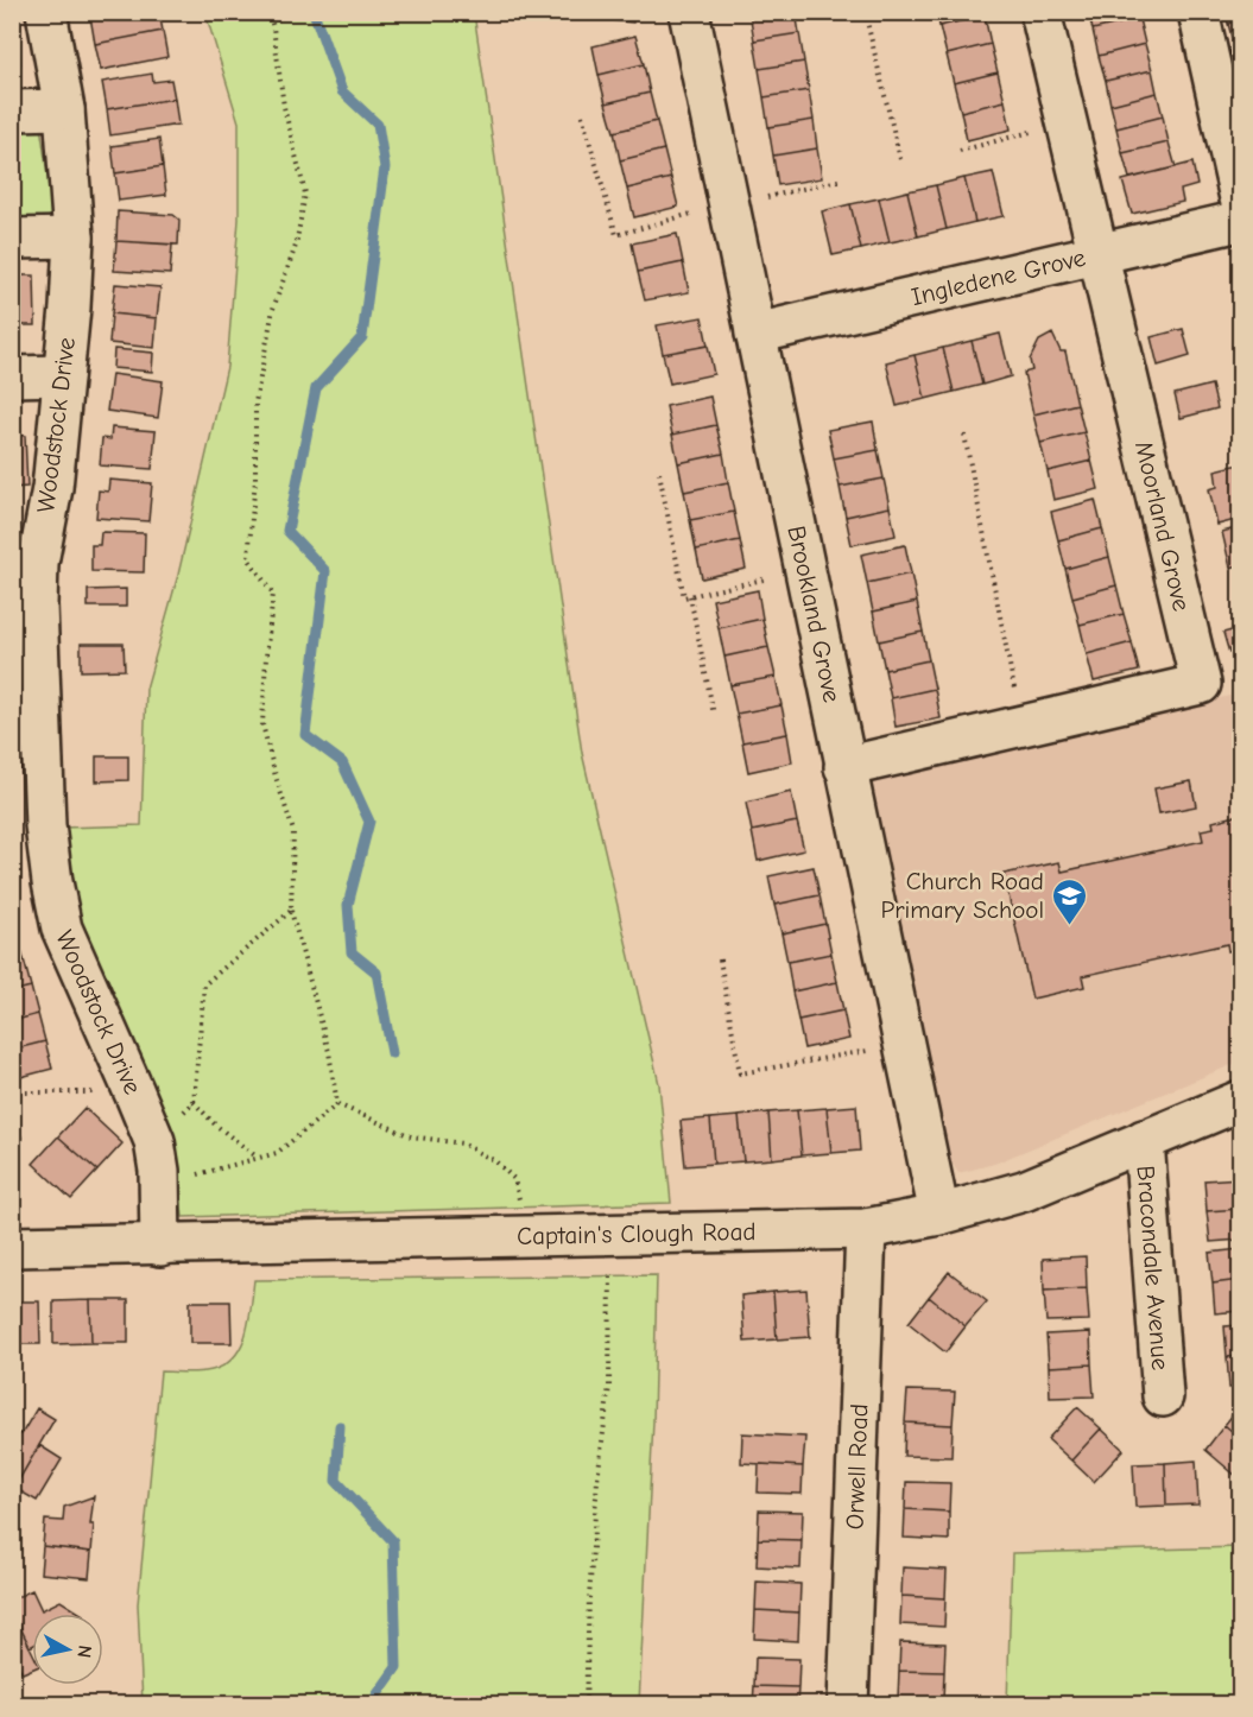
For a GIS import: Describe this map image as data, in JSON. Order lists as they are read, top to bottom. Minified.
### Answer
{"streets":{"street":["Ingledene Grove","Woodstock Drive","Moorland Grove","Brookland Grove","Captain's Clough Road","Bracondale Avenue","Orwell Road"]},"crossings":[["Ingledene Grove","Moorland Grove"],["Ingledene Grove","Brookland Grove"],["Woodstock Drive","Captain's Clough Road"],["Moorland Grove","Brookland Grove"],["Brookland Grove","Captain's Clough Road"],["Captain's Clough Road","Bracondale Avenue"],["Captain's Clough Road","Orwell Road"]],"places":{"school or university":["Church Road Primary School"]},"north":"right"}
